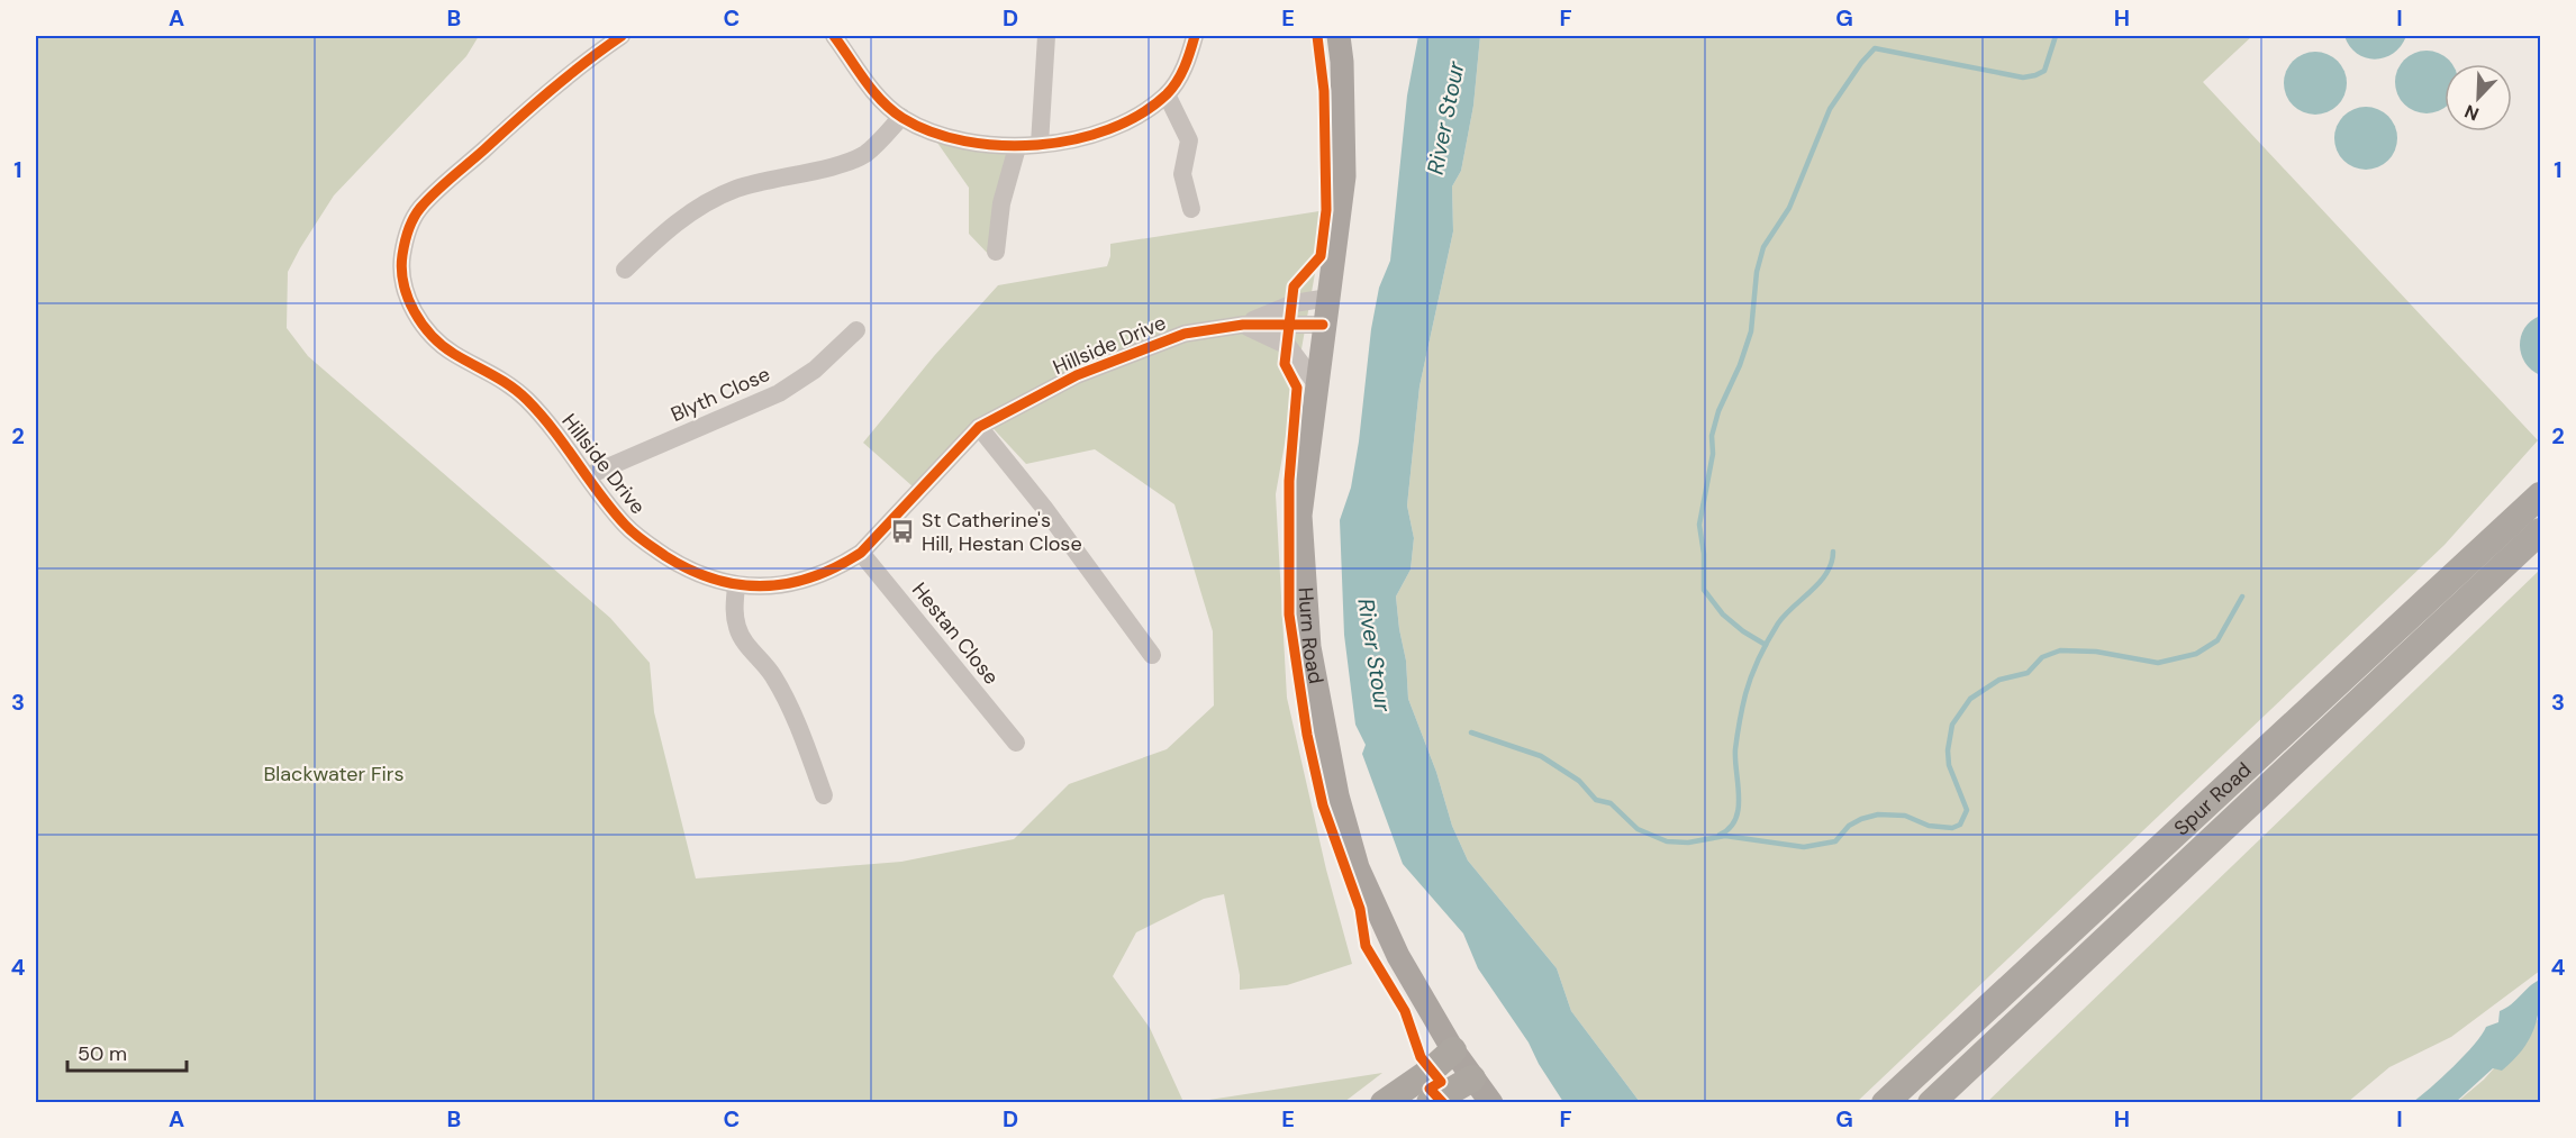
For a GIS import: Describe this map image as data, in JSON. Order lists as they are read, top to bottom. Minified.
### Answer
{"streets":{"highway":["Spur Road"],"main road":["Hurn Road"],"street":["Hillside Drive","Blyth Close","Hestan Close"]},"crossings":[["Hillside Drive","Blyth Close"],["Hillside Drive","Hestan Close"],["Hillside Drive","Hurn Road"]],"water":["River Stour"],"parks":["Blackwater Firs"],"places":{"bus stop":["St Catherine's Hill, Hestan Close"]},"scale_bar":"50 m","north":"bottom left","grid":{"columns":["A","B","C","D","E","F","G","H","I"],"rows":["1","2","3","4"]}}
